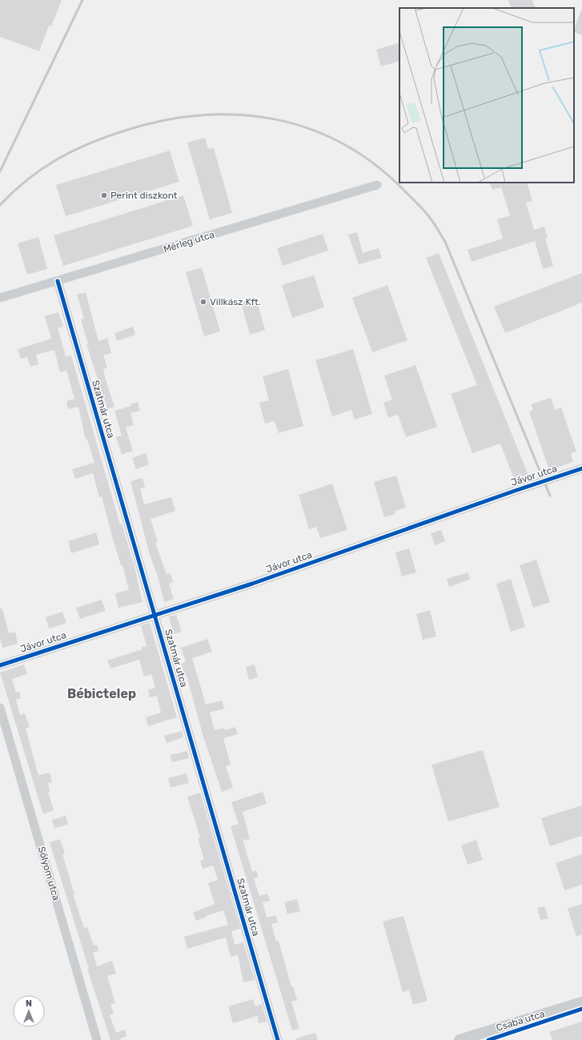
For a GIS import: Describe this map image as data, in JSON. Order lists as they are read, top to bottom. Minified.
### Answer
{"streets":{"street":["Mérleg utca","Szatmár utca","Jávor utca","Sólyom utca","Csaba utca"]},"crossings":[["Mérleg utca","Szatmár utca"],["Szatmár utca","Jávor utca"]],"districts":["Bébictelep"],"places":["Perint diszkont","Villkász Kft."],"north":"top"}
